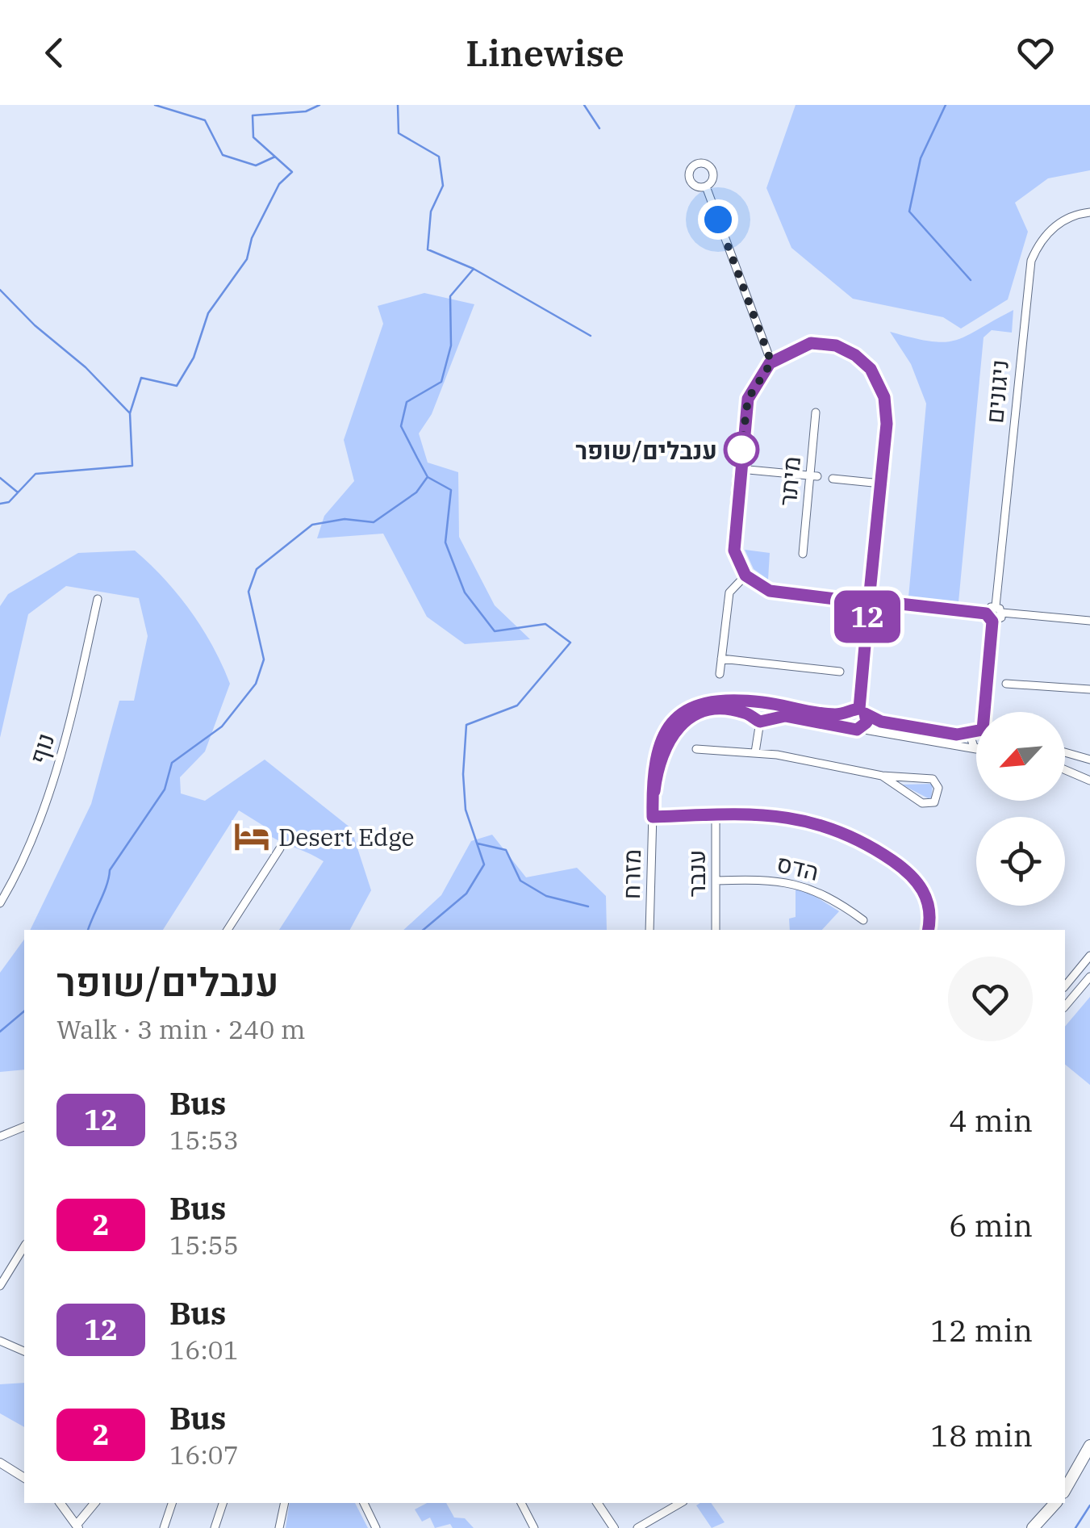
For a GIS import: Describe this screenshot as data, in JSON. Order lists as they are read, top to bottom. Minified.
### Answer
{"streets":{"street":["ניגונים","מיתר","נוף","הדס","ענבר","מזרח"]},"crossings":[["הדס","ענבר"]],"places":{"other":["ענבלים/שופר"],"hotel":["Desert Edge"]},"lines":["bus line 12"],"north":"bottom left","page":{"header":"Linewise","on_map":"12","heading":["ענבלים/שופר","Walk · 3 min · 240 m"],"list":[{"mark":"12","name":"Bus","note":"15:53","value":"4 min"},{"mark":"2","name":"Bus","note":"15:55","value":"6 min"},{"mark":"12","name":"Bus","note":"16:01","value":"12 min"},{"mark":"2","name":"Bus","note":"16:07","value":"18 min"}]}}
